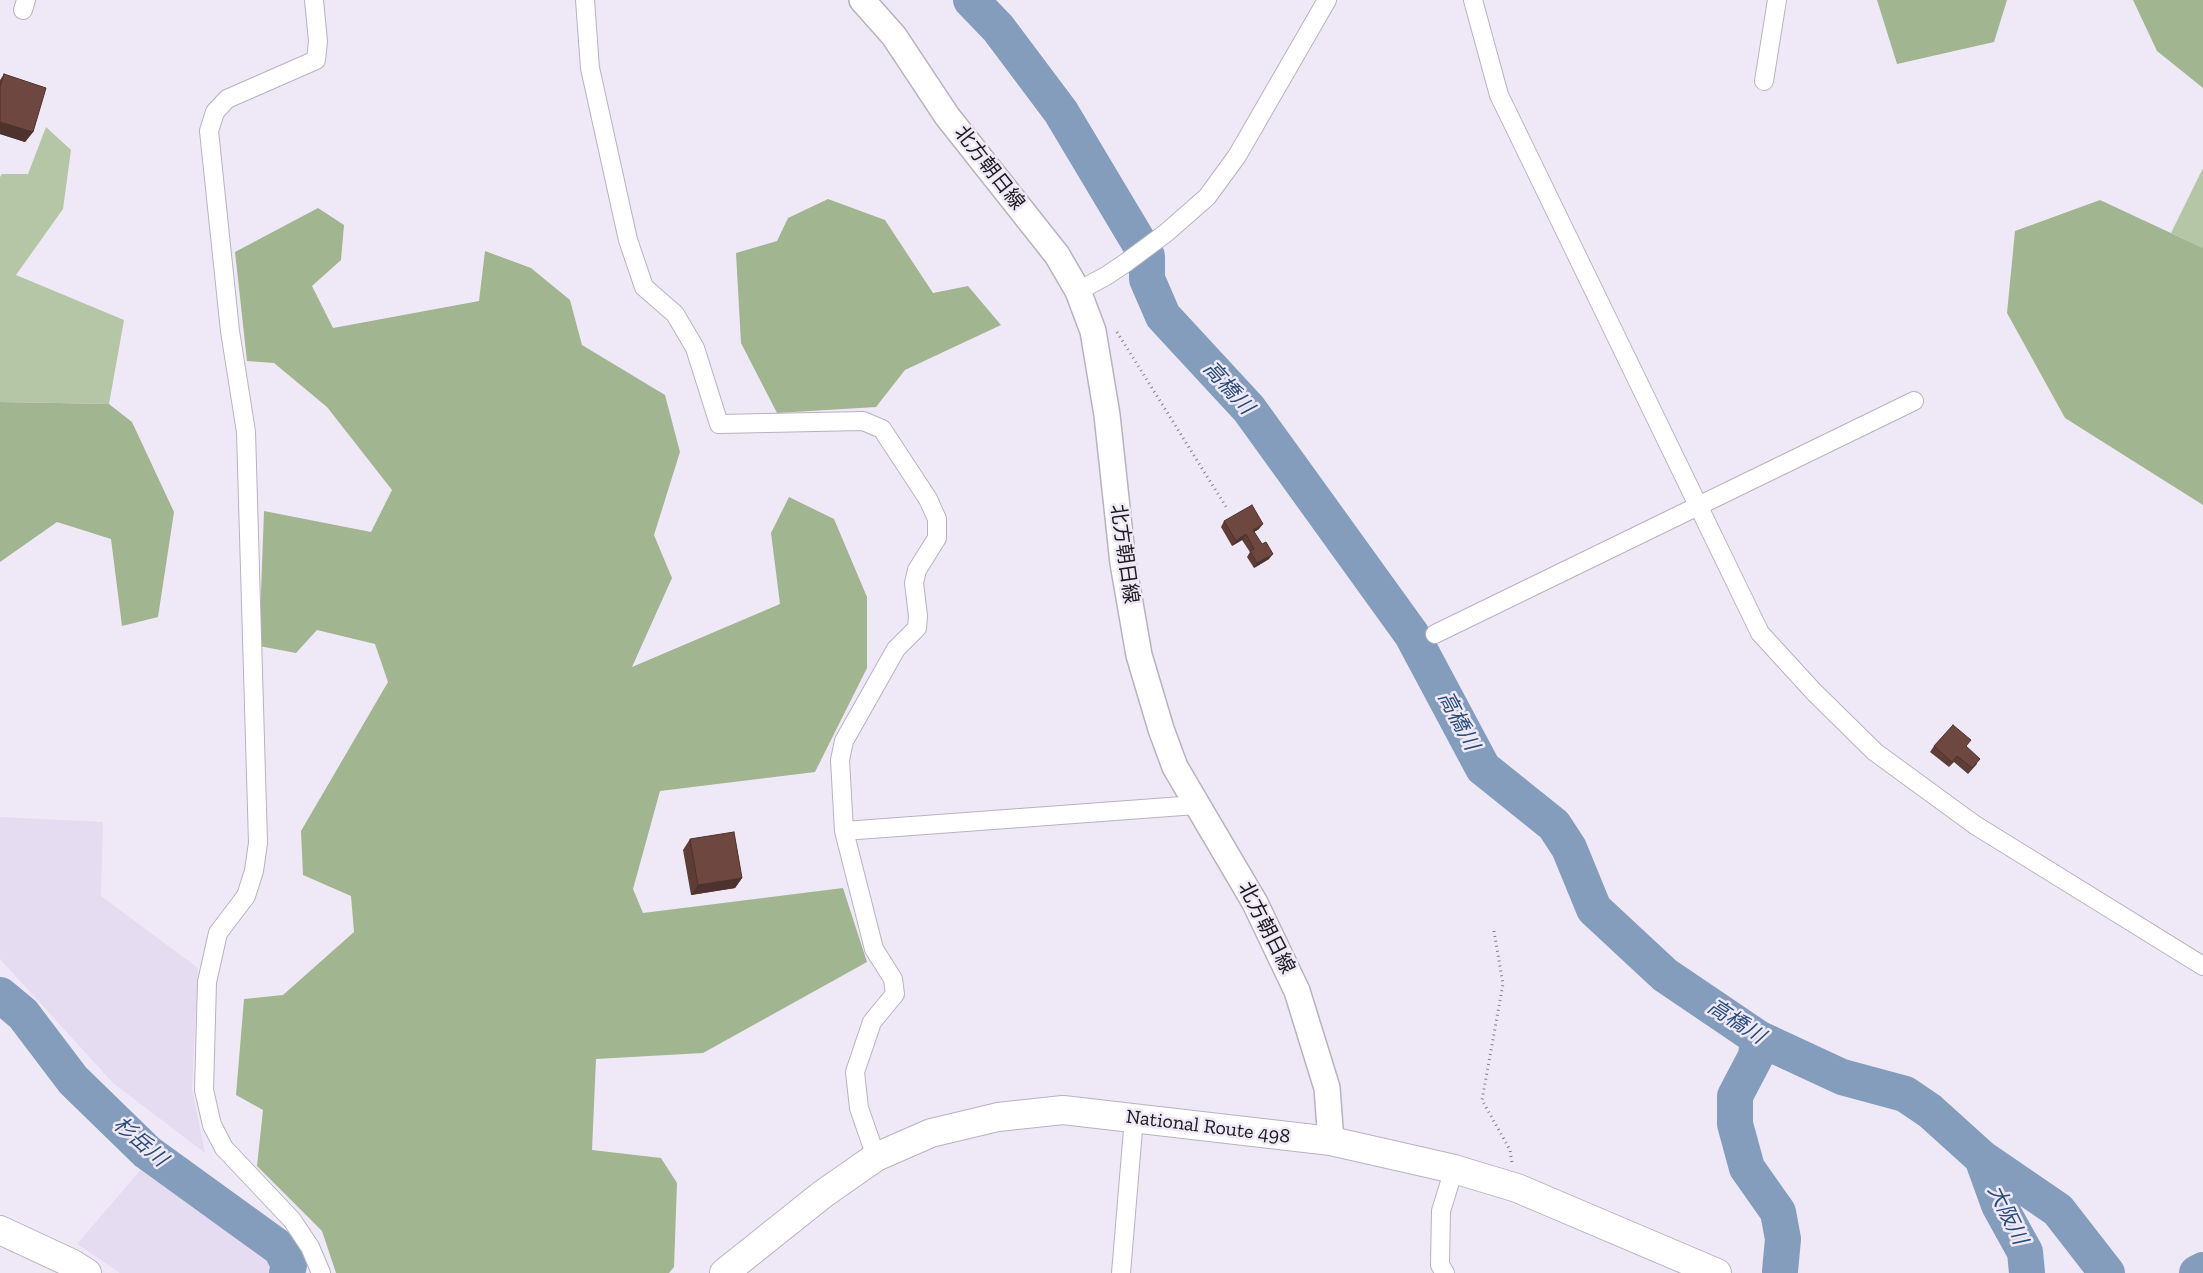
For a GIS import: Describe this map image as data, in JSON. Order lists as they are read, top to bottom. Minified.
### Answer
{"streets":{"highway":["National Route 498"],"main road":["北方朝日線"]},"crossings":[["北方朝日線","National Route 498"]],"water":["高橋川","杉岳川","大阪川"]}
